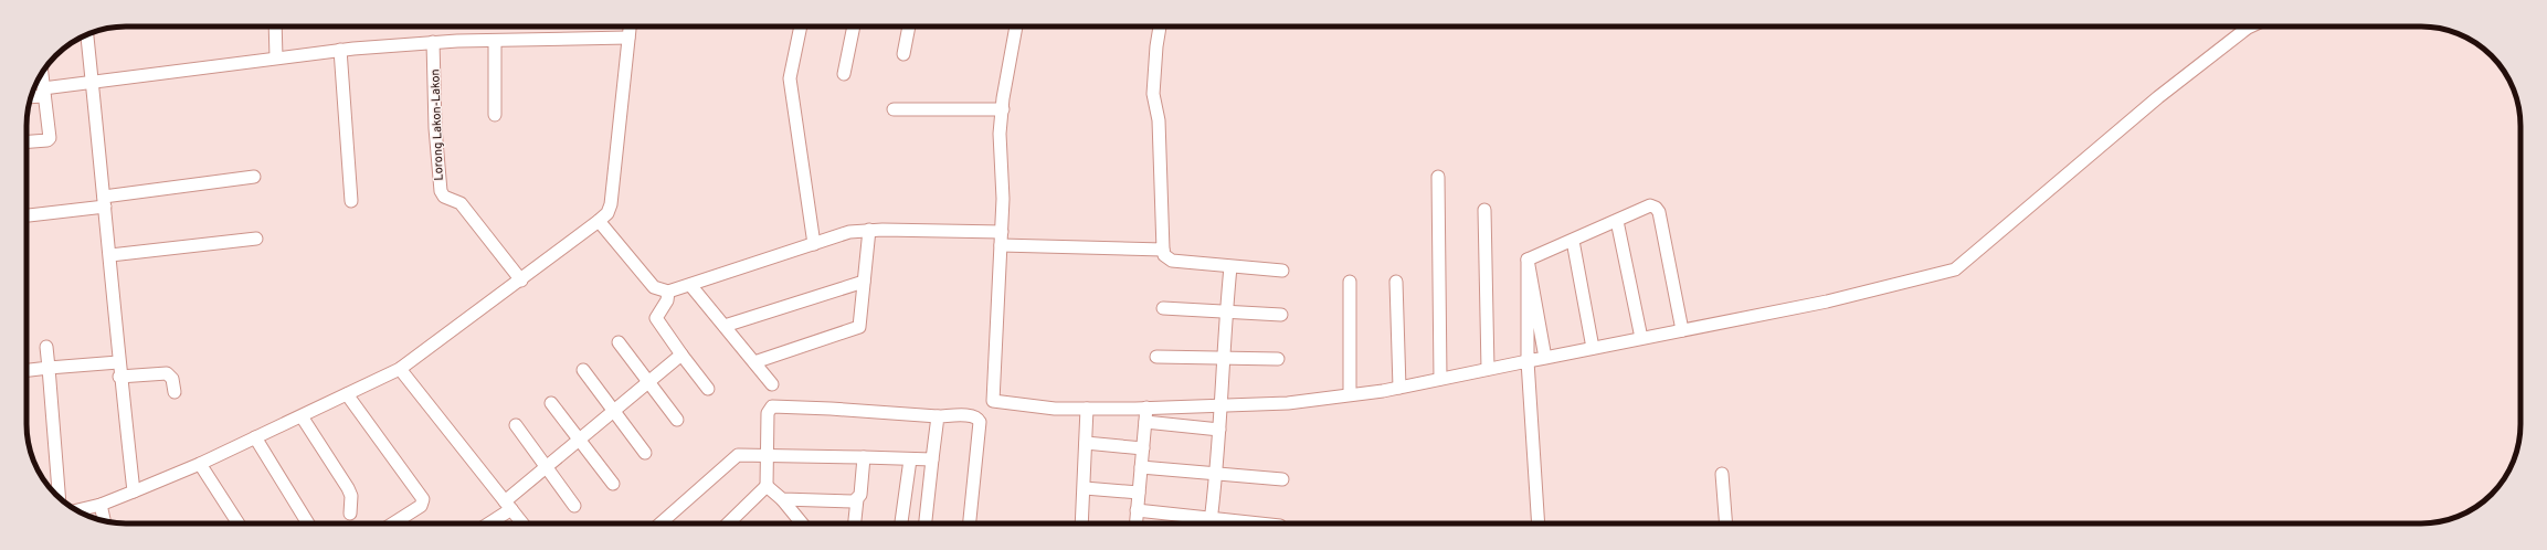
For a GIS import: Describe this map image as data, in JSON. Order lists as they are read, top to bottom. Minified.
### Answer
{"streets":{"street":["Lorong Lakon-Lakon"]}}
